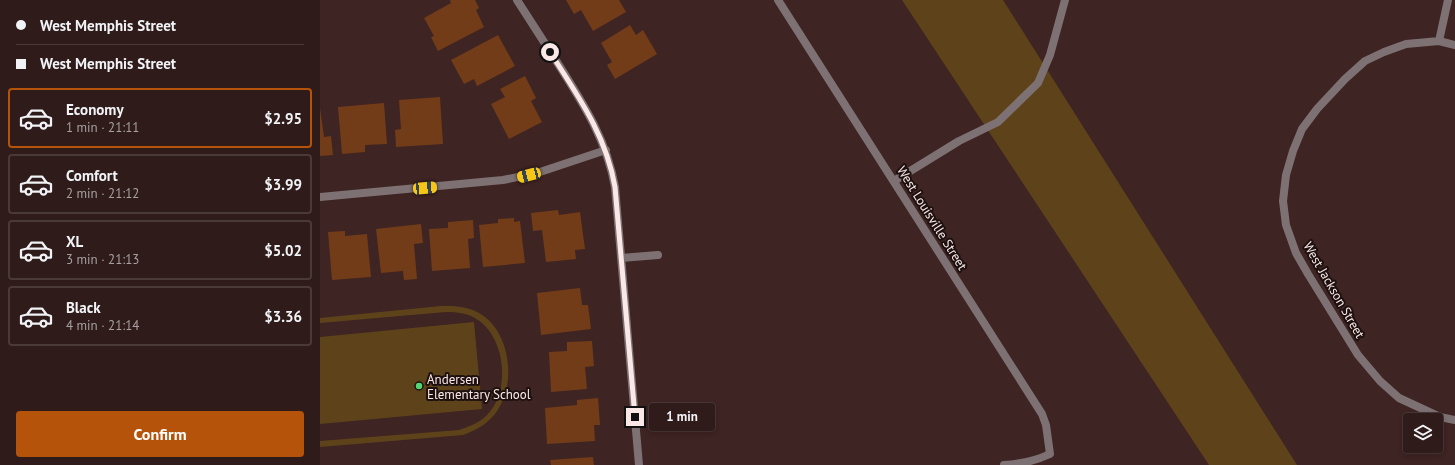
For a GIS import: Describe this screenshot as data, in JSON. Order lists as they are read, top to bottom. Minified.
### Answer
{"streets":{"street":["West Louisville Street","West Jackson Street"]},"places":["Andersen Elementary School"],"page":{"banner":["West Memphis Street","West Memphis Street"],"list":[{"name":"Economy","note":"1 min · 21:11","value":"$2.95"},{"name":"Comfort","note":"2 min · 21:12","value":"$3.99"},{"name":"XL","note":"3 min · 21:13","value":"$5.02"},{"name":"Black","note":"4 min · 21:14","value":"$3.36"}],"buttons":"Confirm","bubble":"1 min"}}
